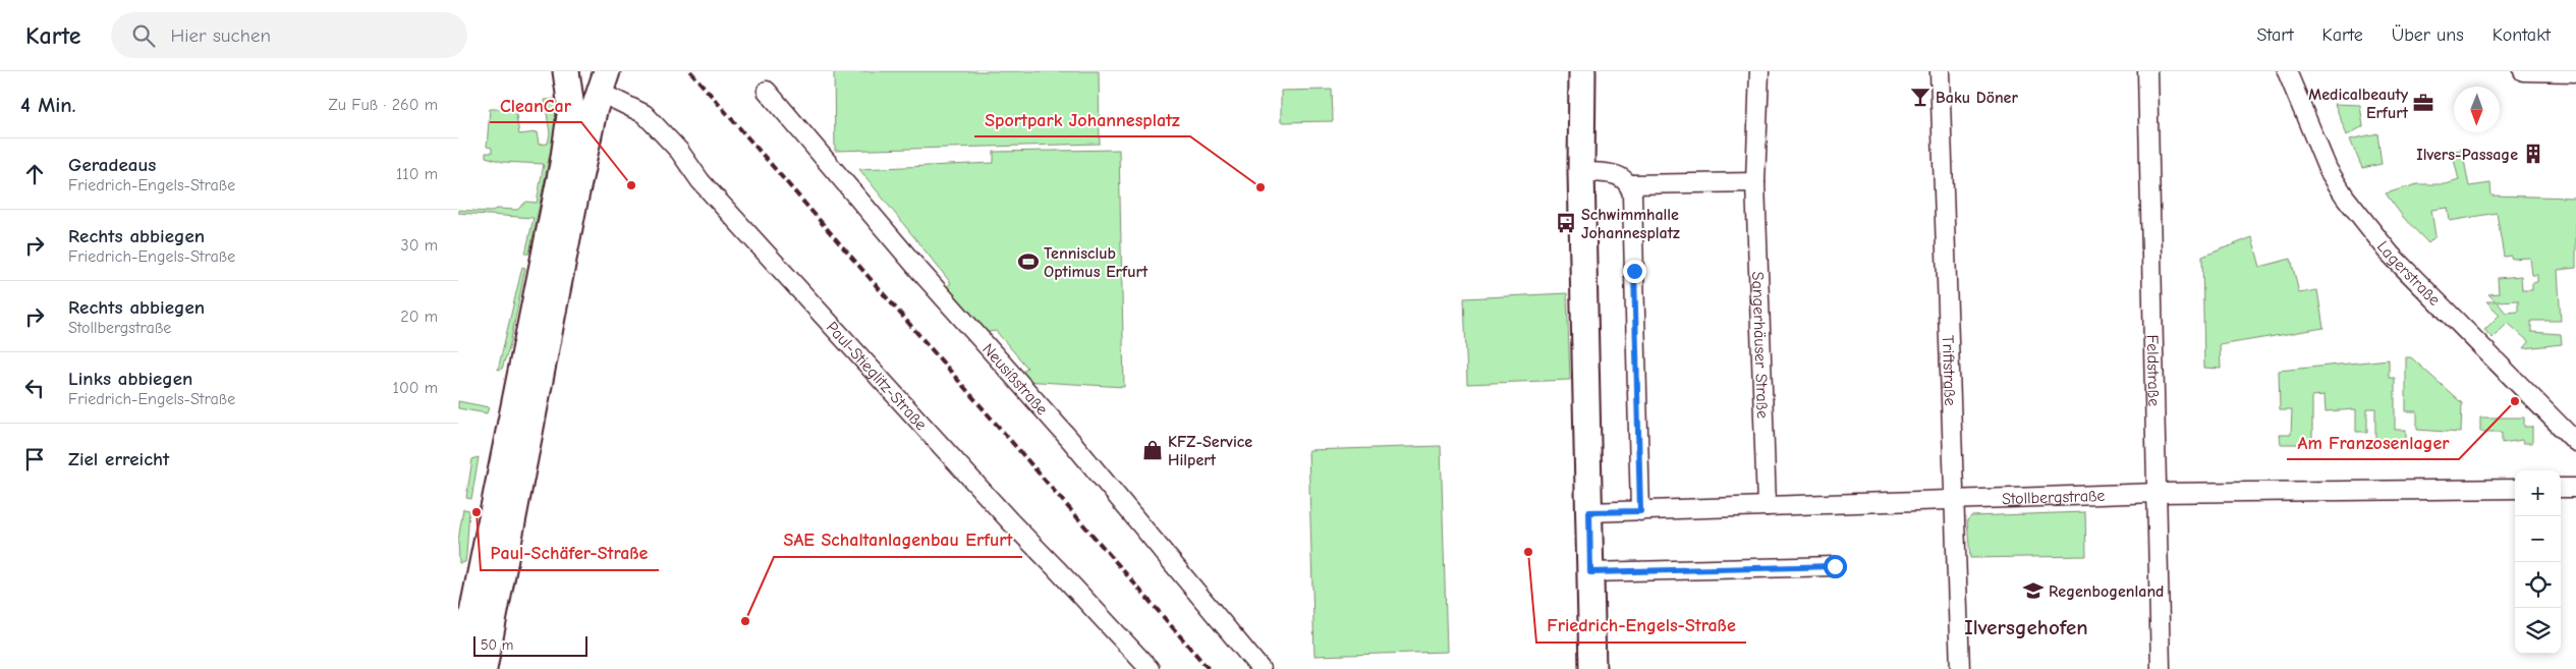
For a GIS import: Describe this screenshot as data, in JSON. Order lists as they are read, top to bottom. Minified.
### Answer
{"streets":{"street":["Lagerstraße","Sangerhäuser Straße","Triftstraße","Feldstraße","Paul-Stieglitz-Straße","Neusißstraße","Stollbergstraße"]},"crossings":[["Sangerhäuser Straße","Stollbergstraße"],["Triftstraße","Stollbergstraße"],["Feldstraße","Stollbergstraße"]],"districts":["Ilversgehofen"],"places":{"bar":["Baku Döner"],"office":["Medicalbeauty Erfurt"],"building":["Ilvers-Passage"],"other":["CleanCar","Sportpark Johannesplatz","Am Franzosenlager","Paul-Schäfer-Straße","Friedrich-Engels-Straße","SAE Schaltanlagenbau Erfurt"],"bus stop":["Schwimmhalle Johannesplatz"],"sports":["Tennisclub Optimus Erfurt"],"shop":["KFZ-Service Hilpert"],"school or university":["Regenbogenland"]},"scale_bar":"50 m","north":"bottom","page":{"header":"Karte","search":"Hier suchen","nav":["Start","Karte","Über uns","Kontakt"],"heading":["4 Min.","Zu Fuß · 260 m"],"list":[["Geradeaus","Friedrich-Engels-Straße","110 m"],["Rechts abbiegen","Friedrich-Engels-Straße","30 m"],["Rechts abbiegen","Stollbergstraße","20 m"],["Links abbiegen","Friedrich-Engels-Straße","100 m"],"Ziel erreicht"],"map_buttons":["+","−"],"scale":"50 m"}}
